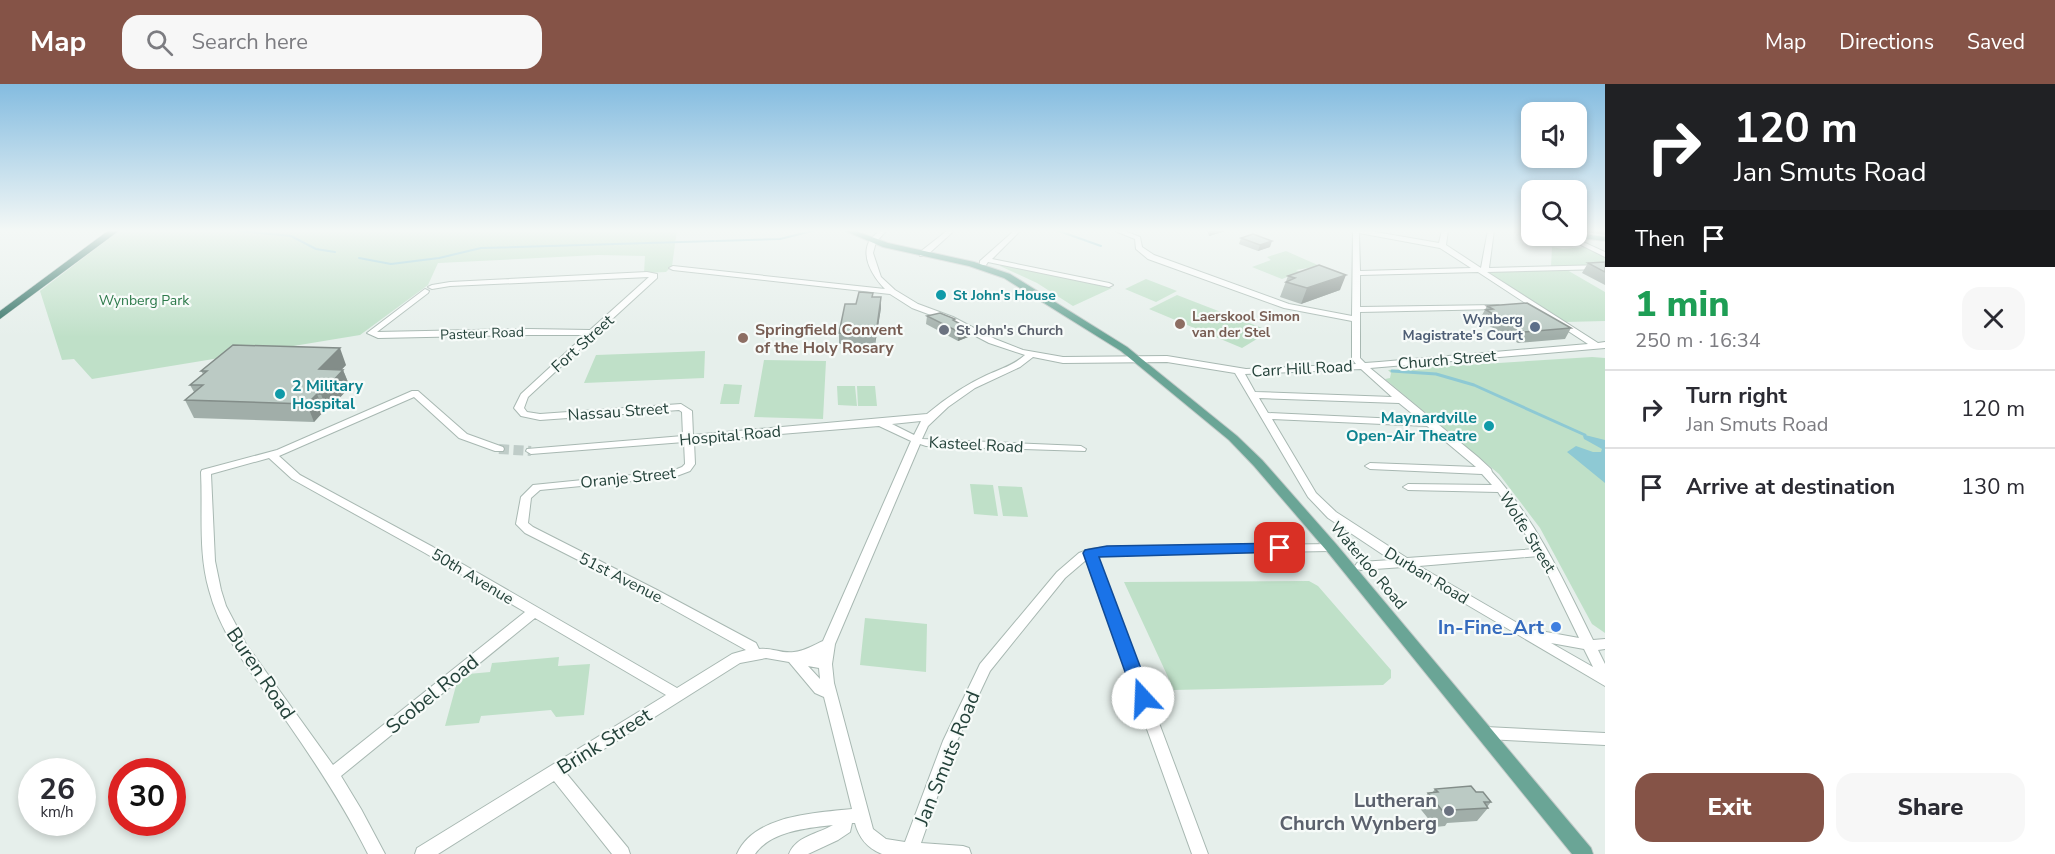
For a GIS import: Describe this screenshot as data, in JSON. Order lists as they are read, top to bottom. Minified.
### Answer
{"streets":{"main road":["Waterloo Road"],"street":["Pasteur Road","Fort Street","Church Street","Carr Hill Road","Nassau Street","Hospital Road","Kasteel Road","Oranje Street","Wolfe Street","Durban Road","50th Avenue","51st Avenue","Buren Road","Scobel Road","Brink Street","Jan Smuts Road"]},"crossings":[["Pasteur Road","Fort Street"],["Fort Street","Nassau Street"],["Church Street","Carr Hill Road"],["Church Street","Wolfe Street"],["Carr Hill Road","Wolfe Street"],["Carr Hill Road","Waterloo Road"],["Carr Hill Road","Durban Road"],["Nassau Street","Hospital Road"],["Nassau Street","Oranje Street"],["Hospital Road","Kasteel Road"],["Hospital Road","Oranje Street"],["Oranje Street","51st Avenue"],["Wolfe Street","Durban Road"],["50th Avenue","Buren Road"],["50th Avenue","Scobel Road"],["50th Avenue","Brink Street"],["51st Avenue","Brink Street"],["Buren Road","Scobel Road"]],"parks":["Wynberg Park"],"places":["St John's House","Laerskool Simon van der Stel","Wynberg Magistrate's Court","St John's Church","Springfield Convent of the Holy Rosary","2 Military Hospital","Maynardville Open-Air Theatre","In-Fine_Art","Lutheran Church Wynberg"],"page":{"header":"Map","search":"Search here","nav":["Map","Directions","Saved"],"turn":["120 m","Jan Smuts Road"],"then":"Then","heading":["1 min","250 m · 16:34"],"list":[{"name":"Turn right","note":"Jan Smuts Road","value":"120 m"},{"name":"Arrive at destination","value":"130 m"}],"speed":"26 km/h","limit":"30","buttons":["Exit","Share"]}}
